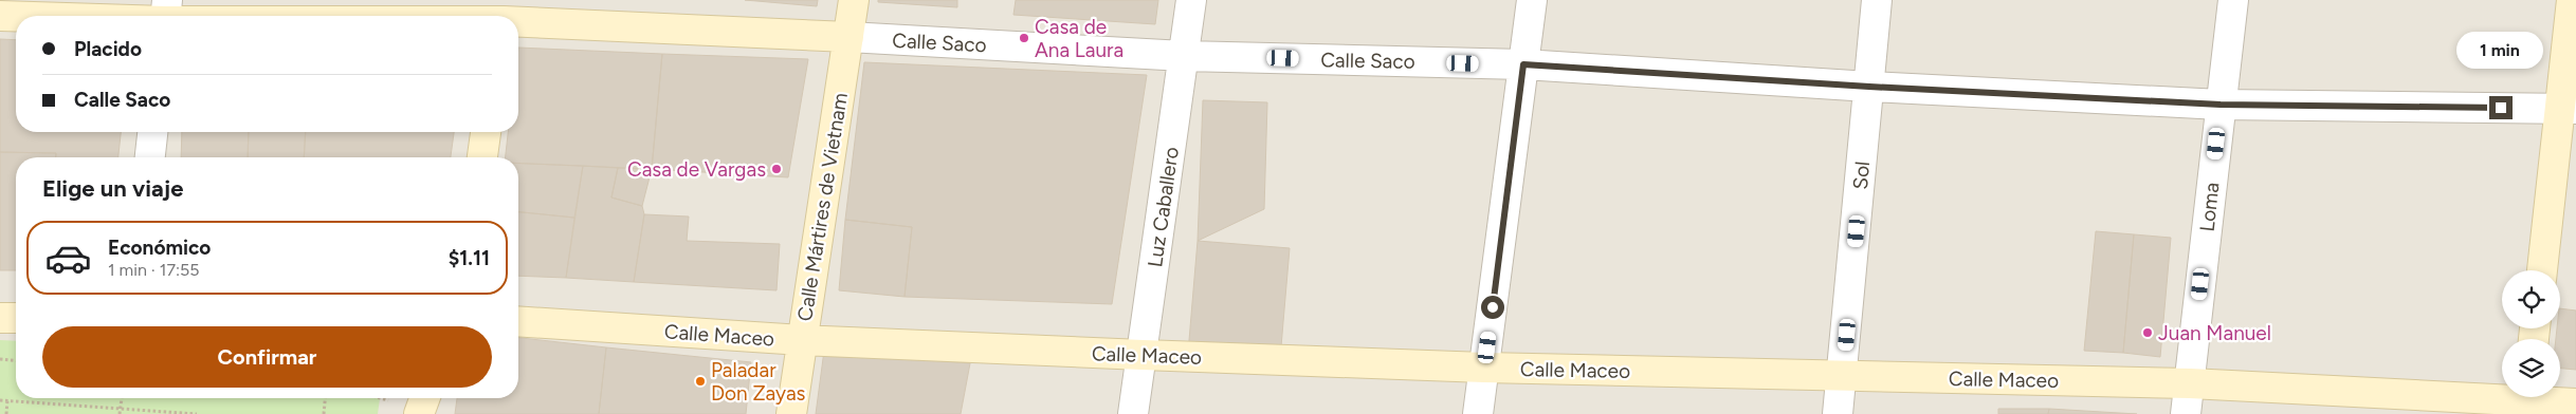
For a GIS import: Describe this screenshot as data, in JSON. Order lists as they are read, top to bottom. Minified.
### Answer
{"streets":{"street":["Calle Saco","Sol","Calle Mártires de Vietnam","Luz Caballero","Loma","Calle Maceo"]},"crossings":[["Calle Saco","Sol"],["Calle Saco","Calle Mártires de Vietnam"],["Calle Saco","Luz Caballero"],["Calle Saco","Loma"],["Sol","Calle Maceo"],["Calle Mártires de Vietnam","Calle Maceo"],["Luz Caballero","Calle Maceo"],["Loma","Calle Maceo"]],"places":["Casa de Ana Laura","Casa de Vargas","Juan Manuel","Paladar Don Zayas"],"page":{"banner":["Placido","Calle Saco"],"bubble":"1 min","heading":"Elige un viaje","list":[{"name":"Económico","note":"1 min · 17:55","value":"$1.11"}],"buttons":"Confirmar"}}
